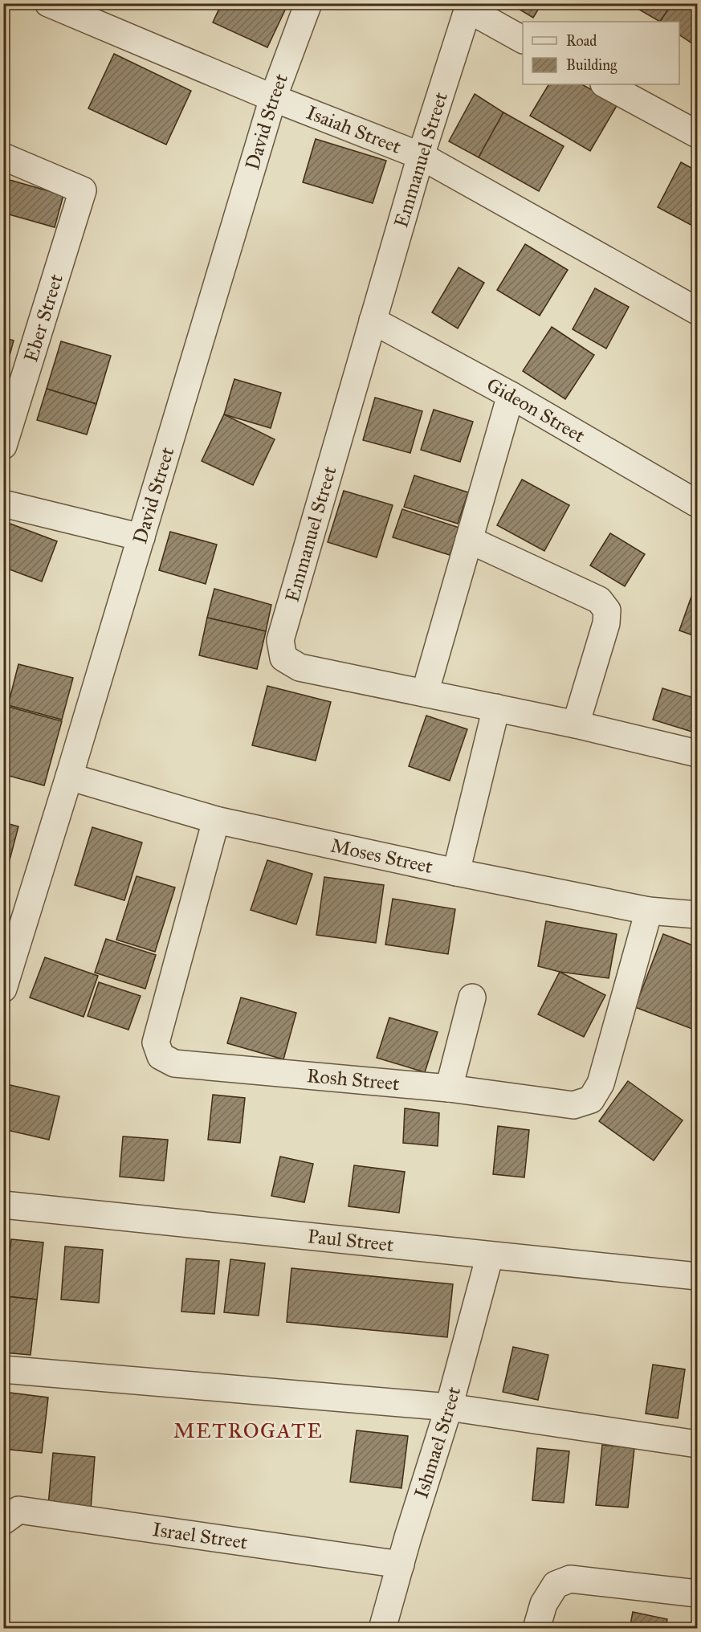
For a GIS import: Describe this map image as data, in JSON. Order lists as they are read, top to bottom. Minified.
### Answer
{"streets":{"street":["David Street","Isaiah Street","Emmanuel Street","Eber Street","Gideon Street","Moses Street","Rosh Street","Paul Street","Ishmael Street","Israel Street"]},"crossings":[["David Street","Isaiah Street"],["David Street","Moses Street"],["Isaiah Street","Emmanuel Street"],["Emmanuel Street","Gideon Street"],["Moses Street","Rosh Street"],["Paul Street","Ishmael Street"],["Ishmael Street","Israel Street"]],"districts":["METROGATE"],"legend":["Road","Building"]}
